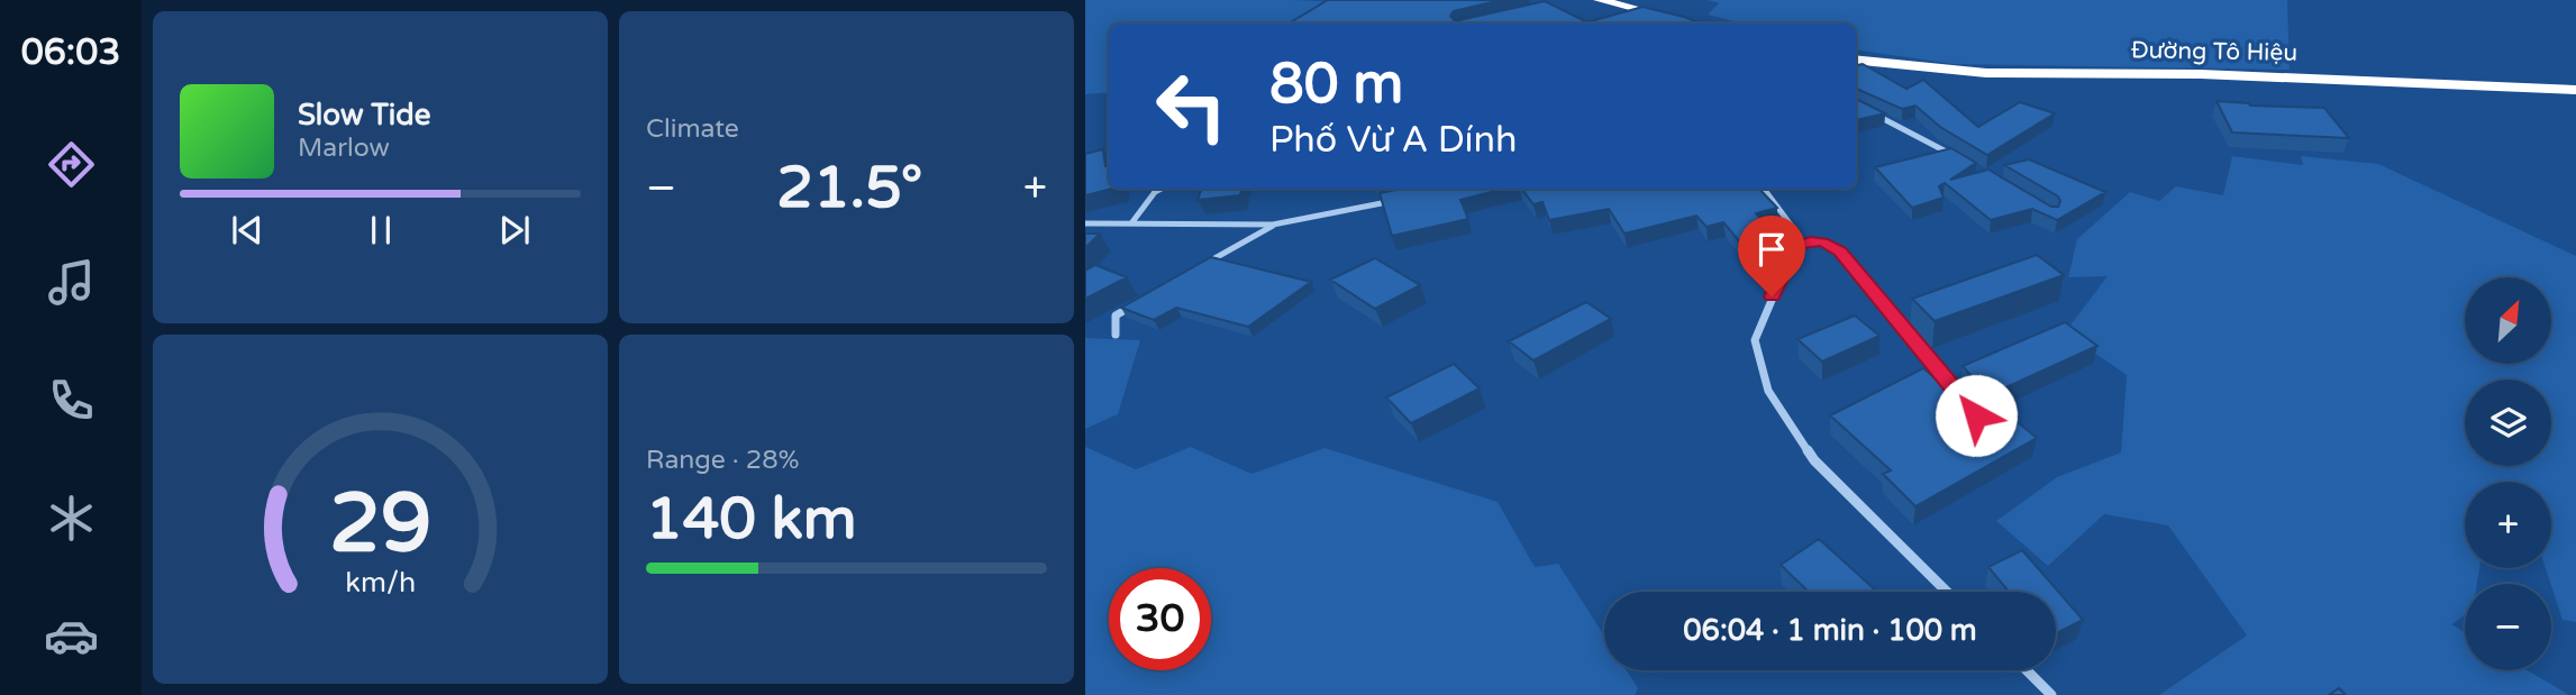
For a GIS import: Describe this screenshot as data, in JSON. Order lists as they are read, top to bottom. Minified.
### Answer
{"streets":{"highway":["Đường Tô Hiệu"]},"north":"top right","page":{"tabs":"06:03","tile":["Climate",["Range · 28%","140 km"]],"turn":["80 m","Phố Vừ A Dính"],"song":["Slow Tide","Marlow"],"heat":["−","21.5°","+"],"map_buttons":["+","−"],"limit":"30","trip":"06:04 · 1 min · 100 m","gauge":["29","km/h"]}}
